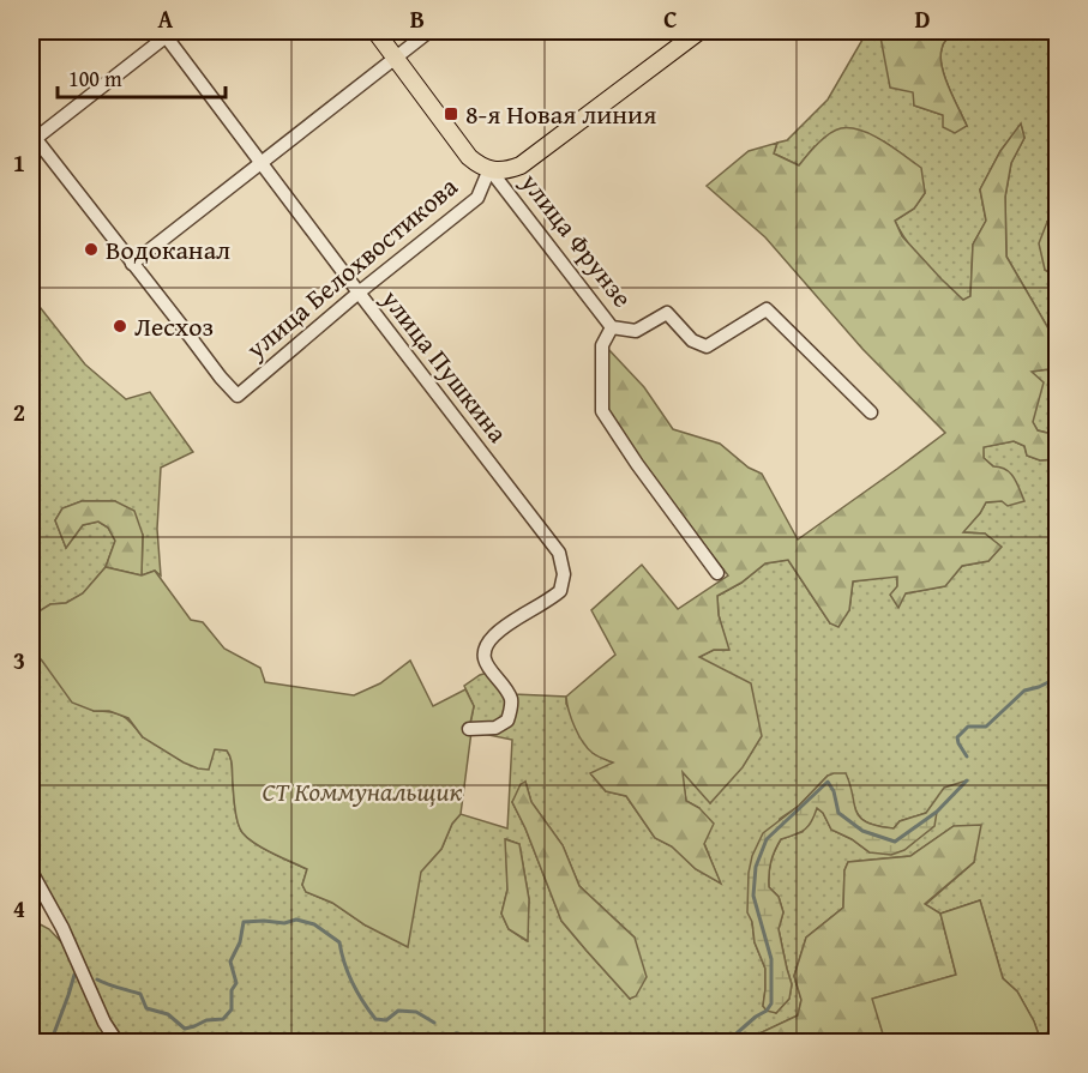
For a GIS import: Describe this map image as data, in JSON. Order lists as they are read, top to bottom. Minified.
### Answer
{"streets":{"main road":["улица Фрунзе","улица Белохвостикова"],"street":["улица Пушкина"]},"crossings":[["улица Фрунзе","улица Белохвостикова"],["улица Белохвостикова","улица Пушкина"]],"parks":["СТ Коммунальщик"],"places":{"transit":["8-я Новая линия"],"other":["Водоканал","Лесхоз"]},"scale_bar":"100 m","grid":{"columns":["A","B","C","D"],"rows":["1","2","3","4"]}}
